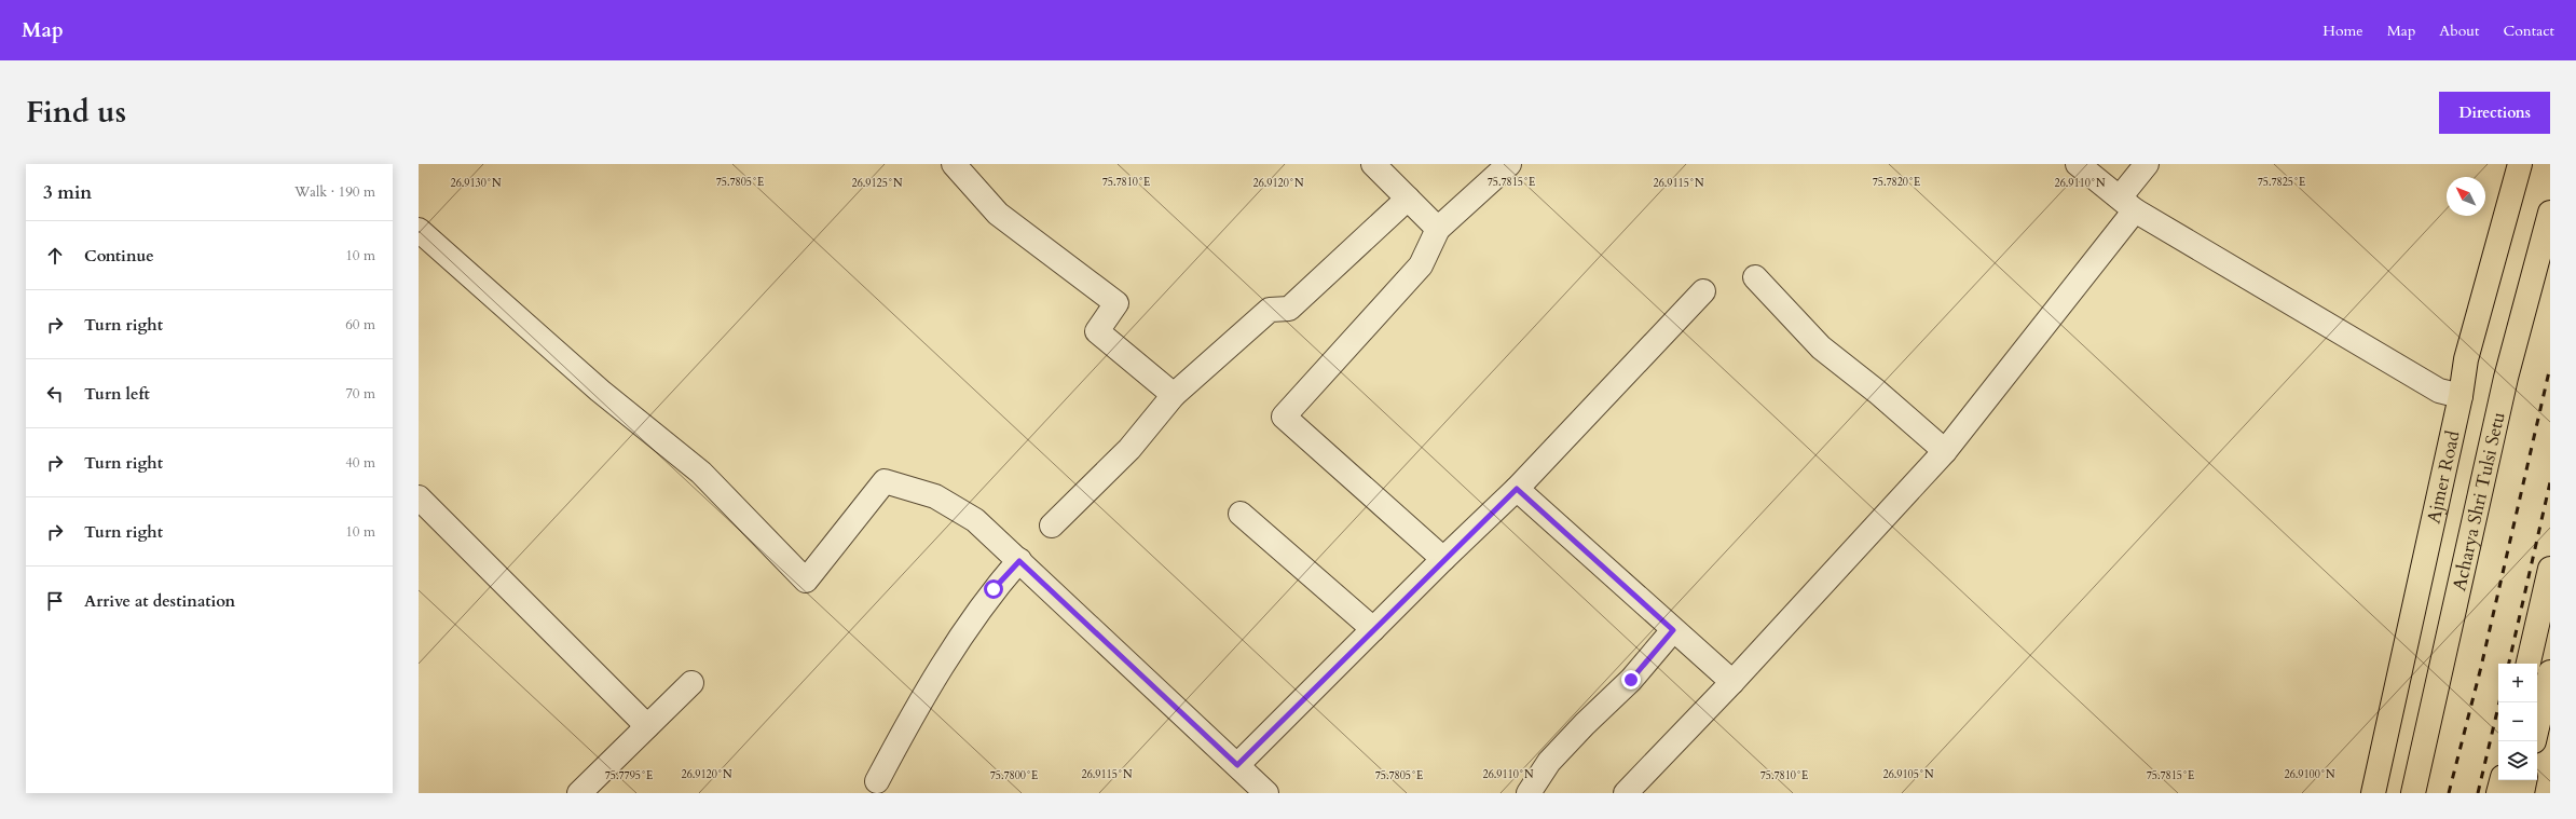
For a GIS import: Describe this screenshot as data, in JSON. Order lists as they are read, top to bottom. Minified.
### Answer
{"streets":{"highway":["Ajmer Road","Acharya Shri Tulsi Setu"]},"north":"top left","page":{"header":"Map","nav":["Home","Map","About","Contact"],"title":"Find us","buttons":"Directions","heading":["3 min","Walk · 190 m"],"list":[["Continue","10 m"],["Turn right","60 m"],["Turn left","70 m"],["Turn right","40 m"],["Turn right","10 m"],"Arrive at destination"],"map_buttons":["+","−"]},"coordinates":["75.7805°E","75.7810°E","75.7815°E","75.7820°E","75.7825°E","26.9130°N","26.9125°N","26.9120°N","26.9115°N","26.9110°N","26.9105°N","26.9100°N","75.7795°E","75.7800°E"]}
